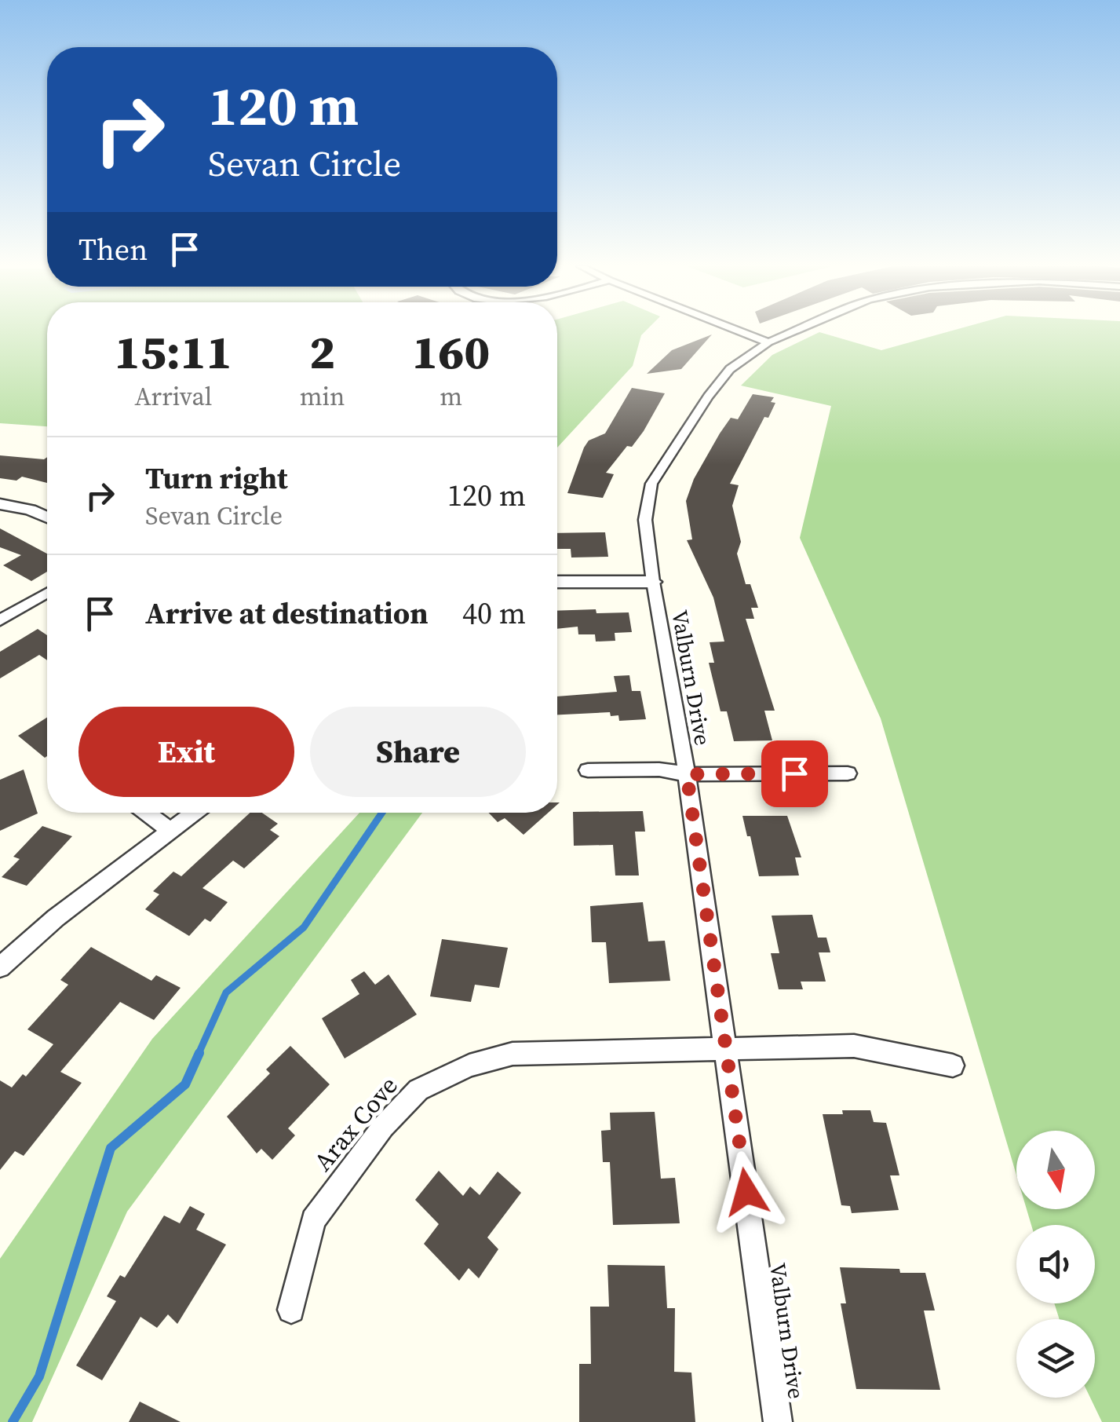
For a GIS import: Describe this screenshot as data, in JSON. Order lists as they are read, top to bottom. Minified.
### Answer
{"streets":{"street":["Valburn Drive","Arax Cove"]},"crossings":[["Valburn Drive","Arax Cove"]],"north":"bottom","page":{"turn":["120 m","Sevan Circle"],"then":"Then","eta":["15:11","Arrival","2","min","160","m"],"list":[{"name":"Turn right","note":"Sevan Circle","value":"120 m"},{"name":"Arrive at destination","value":"40 m"}],"buttons":["Exit","Share"]}}
